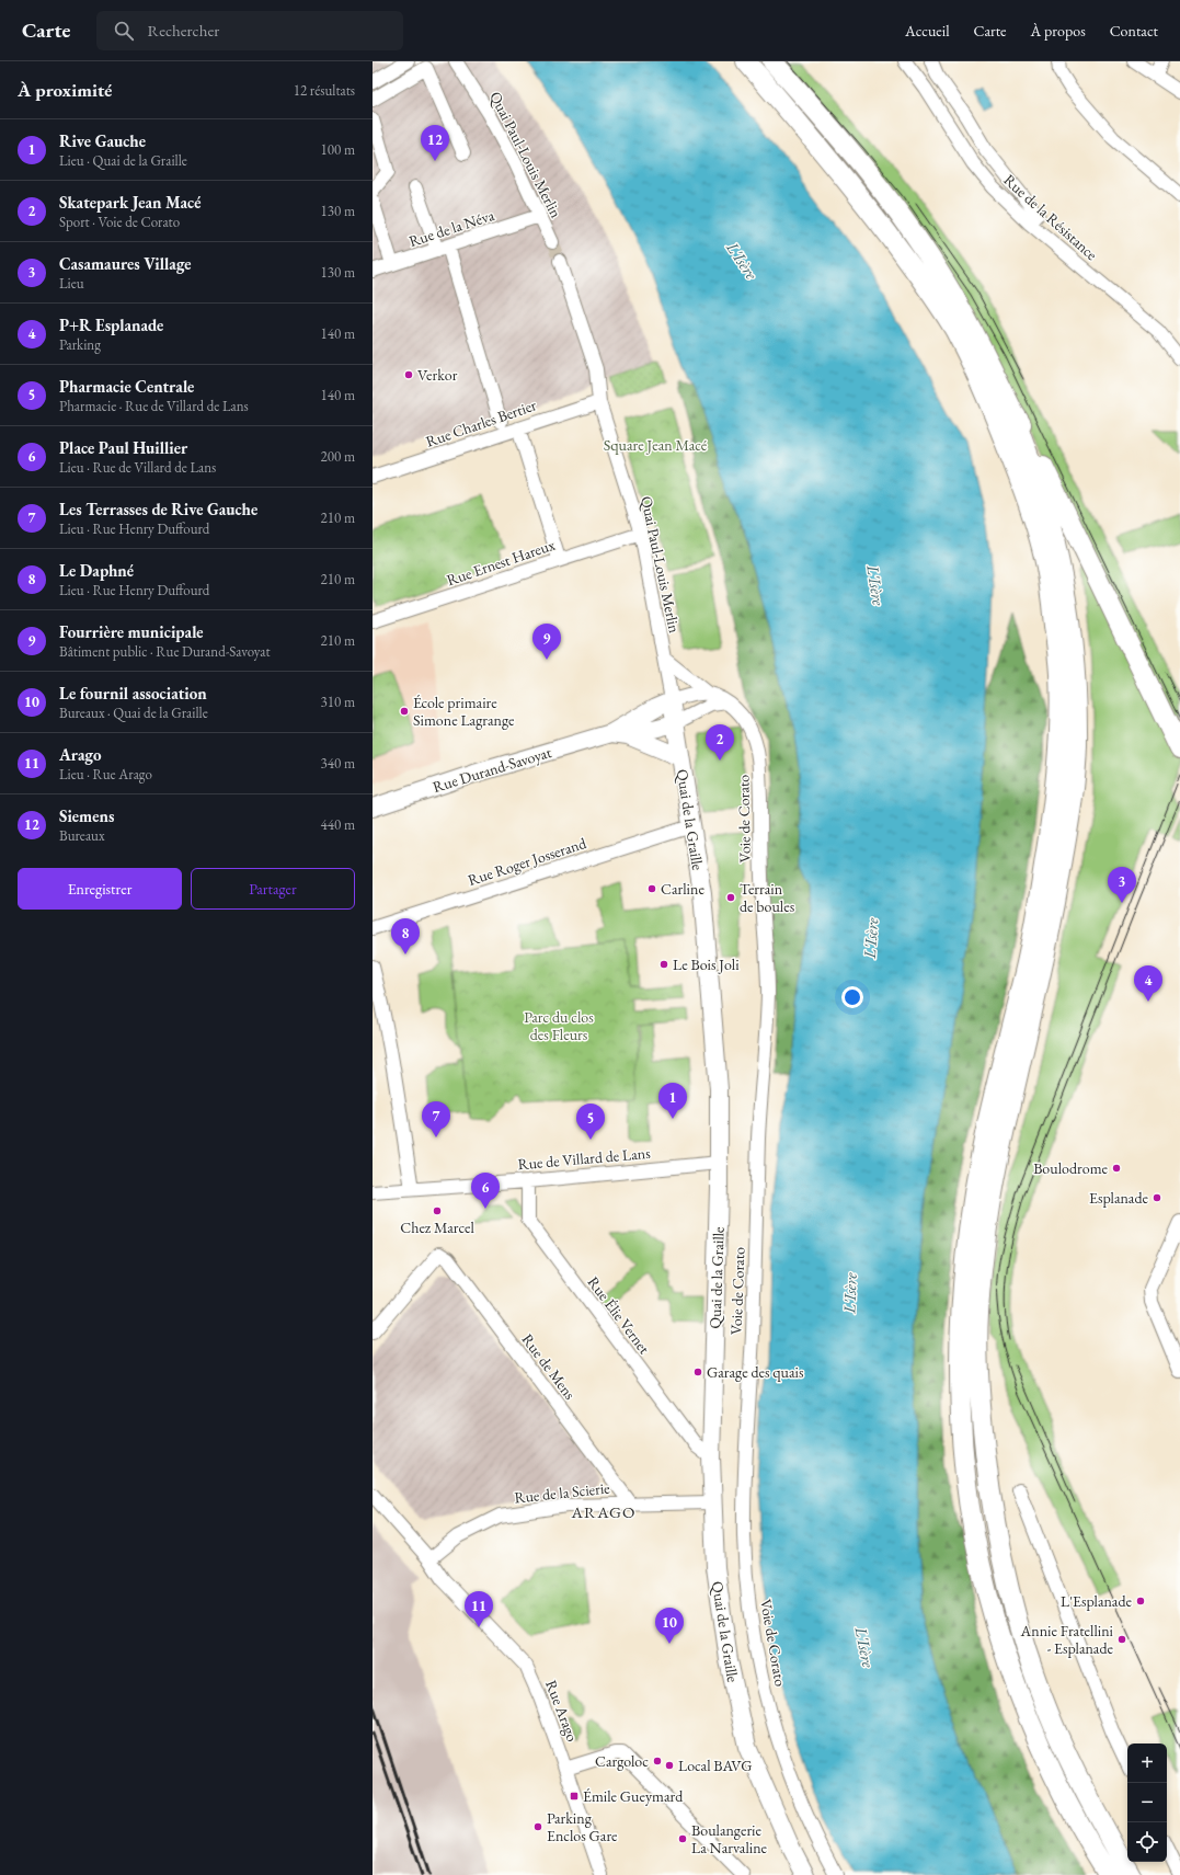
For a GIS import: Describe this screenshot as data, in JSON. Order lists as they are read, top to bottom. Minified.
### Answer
{"streets":{"main road":["Rue Durand-Savoyat","Quai de la Graille"],"street":["Quai Paul-Louis Merlin","Rue de la Résistance","Rue de la Néva","Rue Charles Bertier","Rue Ernest Hareux","Voie de Corato","Rue Roger Josserand","Rue de Villard de Lans","Rue Élie Vernet","Rue de Mens","Rue de la Scierie","Rue Arago"]},"crossings":[["Quai Paul-Louis Merlin","Rue de la Néva"],["Quai Paul-Louis Merlin","Rue Charles Bertier"],["Quai Paul-Louis Merlin","Rue Ernest Hareux"],["Quai Paul-Louis Merlin","Rue Durand-Savoyat"],["Quai Paul-Louis Merlin","Voie de Corato"],["Quai Paul-Louis Merlin","Quai de la Graille"],["Rue Durand-Savoyat","Quai de la Graille"],["Quai de la Graille","Rue Roger Josserand"],["Quai de la Graille","Rue de Villard de Lans"],["Quai de la Graille","Rue Élie Vernet"],["Quai de la Graille","Rue de la Scierie"],["Rue de Villard de Lans","Rue Élie Vernet"],["Rue de Mens","Rue de la Scierie"],["Rue de la Scierie","Rue Arago"]],"districts":["ARAGO"],"water":["L'Isère"],"parks":["Square Jean Macé","Parc du clos des Fleurs"],"places":{"other":["Verkor","École primaire Simone Lagrange","Carline","Terrain de boules","Le Bois Joli","Boulodrome","Esplanade","Chez Marcel","Garage des quais","L'Esplanade","Annie Fratellini - Esplanade","Cargoloc","Local BAVG","Parking Enclos Gare","Boulangerie La Narvaline"],"transit":["Émile Gueymard"]},"page":{"header":"Carte","search":"Rechercher","nav":["Accueil","Carte","À propos","Contact"],"heading":["À proximité","12 résultats"],"list":[{"mark":"1","name":"Rive Gauche","note":"Lieu · Quai de la Graille","value":"100 m"},{"mark":"2","name":"Skatepark Jean Macé","note":"Sport · Voie de Corato","value":"130 m"},{"mark":"3","name":"Casamaures Village","note":"Lieu","value":"130 m"},{"mark":"4","name":"P+R Esplanade","note":"Parking","value":"140 m"},{"mark":"5","name":"Pharmacie Centrale","note":"Pharmacie · Rue de Villard de Lans","value":"140 m"},{"mark":"6","name":"Place Paul Huillier","note":"Lieu · Rue de Villard de Lans","value":"200 m"},{"mark":"7","name":"Les Terrasses de Rive Gauche","note":"Lieu · Rue Henry Duffourd","value":"210 m"},{"mark":"8","name":"Le Daphné","note":"Lieu · Rue Henry Duffourd","value":"210 m"},{"mark":"9","name":"Fourrière municipale","note":"Bâtiment public · Rue Durand-Savoyat","value":"210 m"},{"mark":"10","name":"Le fournil association","note":"Bureaux · Quai de la Graille","value":"310 m"},{"mark":"11","name":"Arago","note":"Lieu · Rue Arago","value":"340 m"},{"mark":"12","name":"Siemens","note":"Bureaux","value":"440 m"}],"pins":["12","9","2","3","8","4","1","7","5","6","11","10"],"buttons":["Enregistrer","Partager"],"map_buttons":["+","−"]}}
